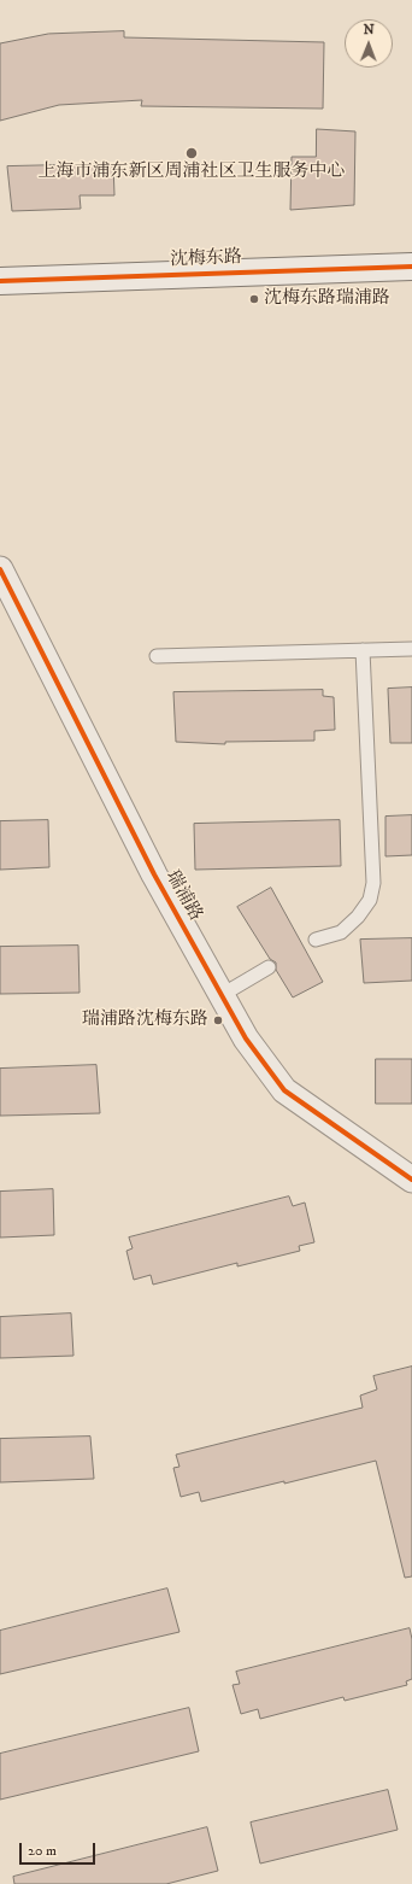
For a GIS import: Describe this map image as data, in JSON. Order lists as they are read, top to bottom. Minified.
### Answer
{"streets":{"street":["沈梅东路","瑞浦路"]},"places":["上海市浦东新区周浦社区卫生服务中心","沈梅东路瑞浦路","瑞浦路沈梅东路"],"scale_bar":"20 m","north":"top"}
